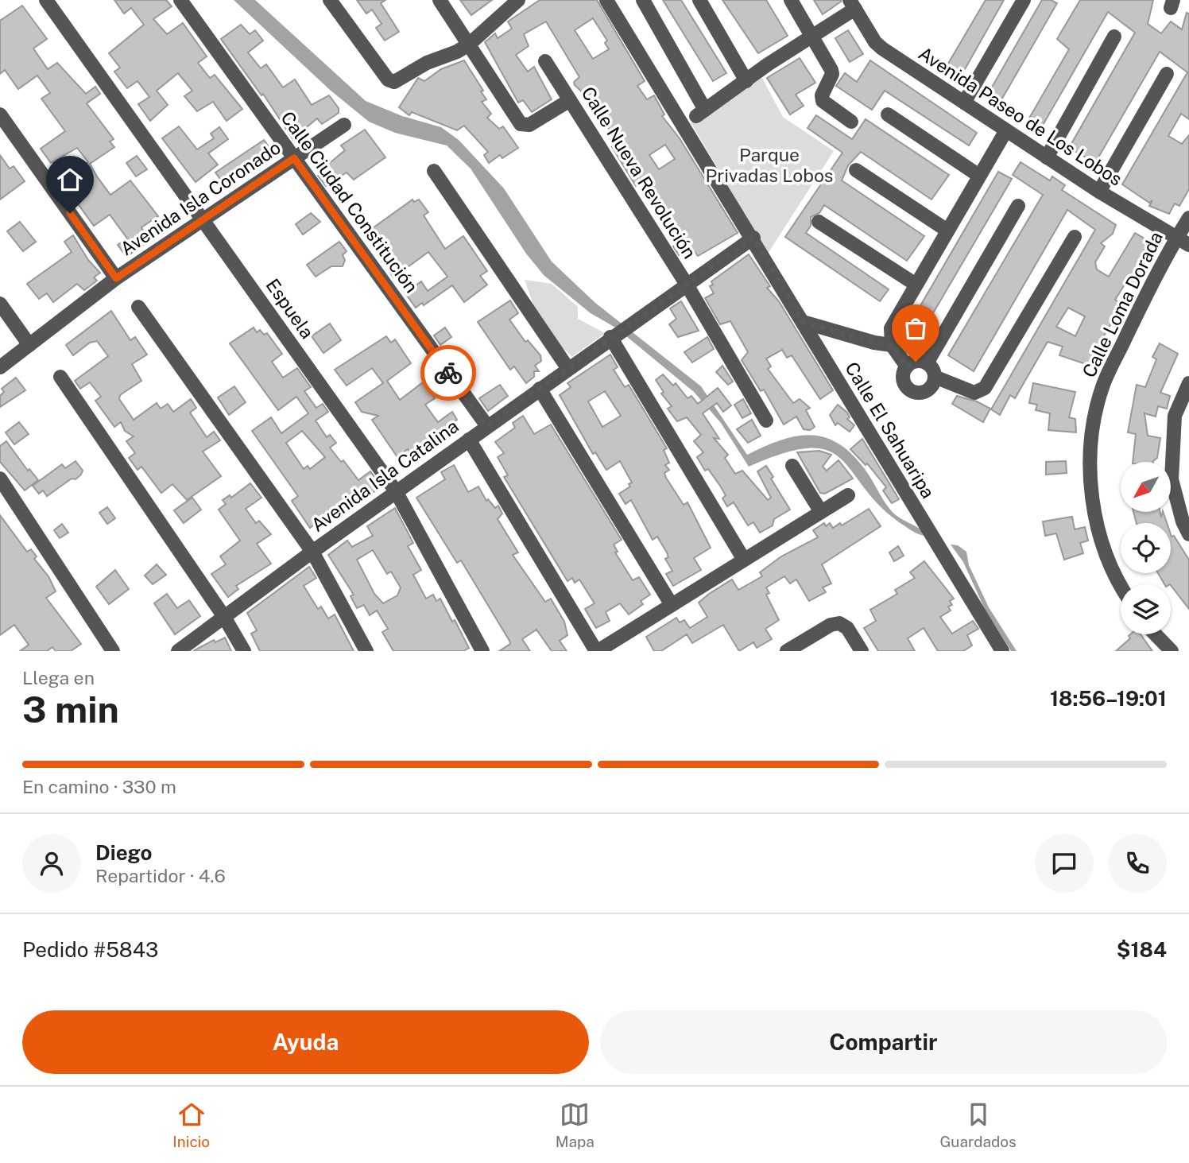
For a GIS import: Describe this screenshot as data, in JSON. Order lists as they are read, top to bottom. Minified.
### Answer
{"streets":{"street":["Avenida Paseo de Los Lobos","Calle Nueva Revolución","Avenida Isla Coronado","Calle Ciudad Constitución","Calle Loma Dorada","Espuela","Calle El Sahuaripa","Avenida Isla Catalina"]},"crossings":[["Avenida Paseo de Los Lobos","Calle Loma Dorada"],["Calle Nueva Revolución","Avenida Isla Catalina"],["Avenida Isla Coronado","Calle Ciudad Constitución"],["Avenida Isla Coronado","Espuela"],["Calle Ciudad Constitución","Avenida Isla Catalina"],["Espuela","Avenida Isla Catalina"],["Calle El Sahuaripa","Avenida Isla Catalina"]],"parks":["Parque Privadas Lobos"],"north":"bottom left","page":{"heading":["3 min","Llega en","18:56–19:01"],"panel":["Diego","Repartidor · 4.6","Pedido #5843","$184"],"bar":"En camino · 330 m","buttons":["Ayuda","Compartir"],"tabs":["Inicio","Mapa","Guardados"]}}
